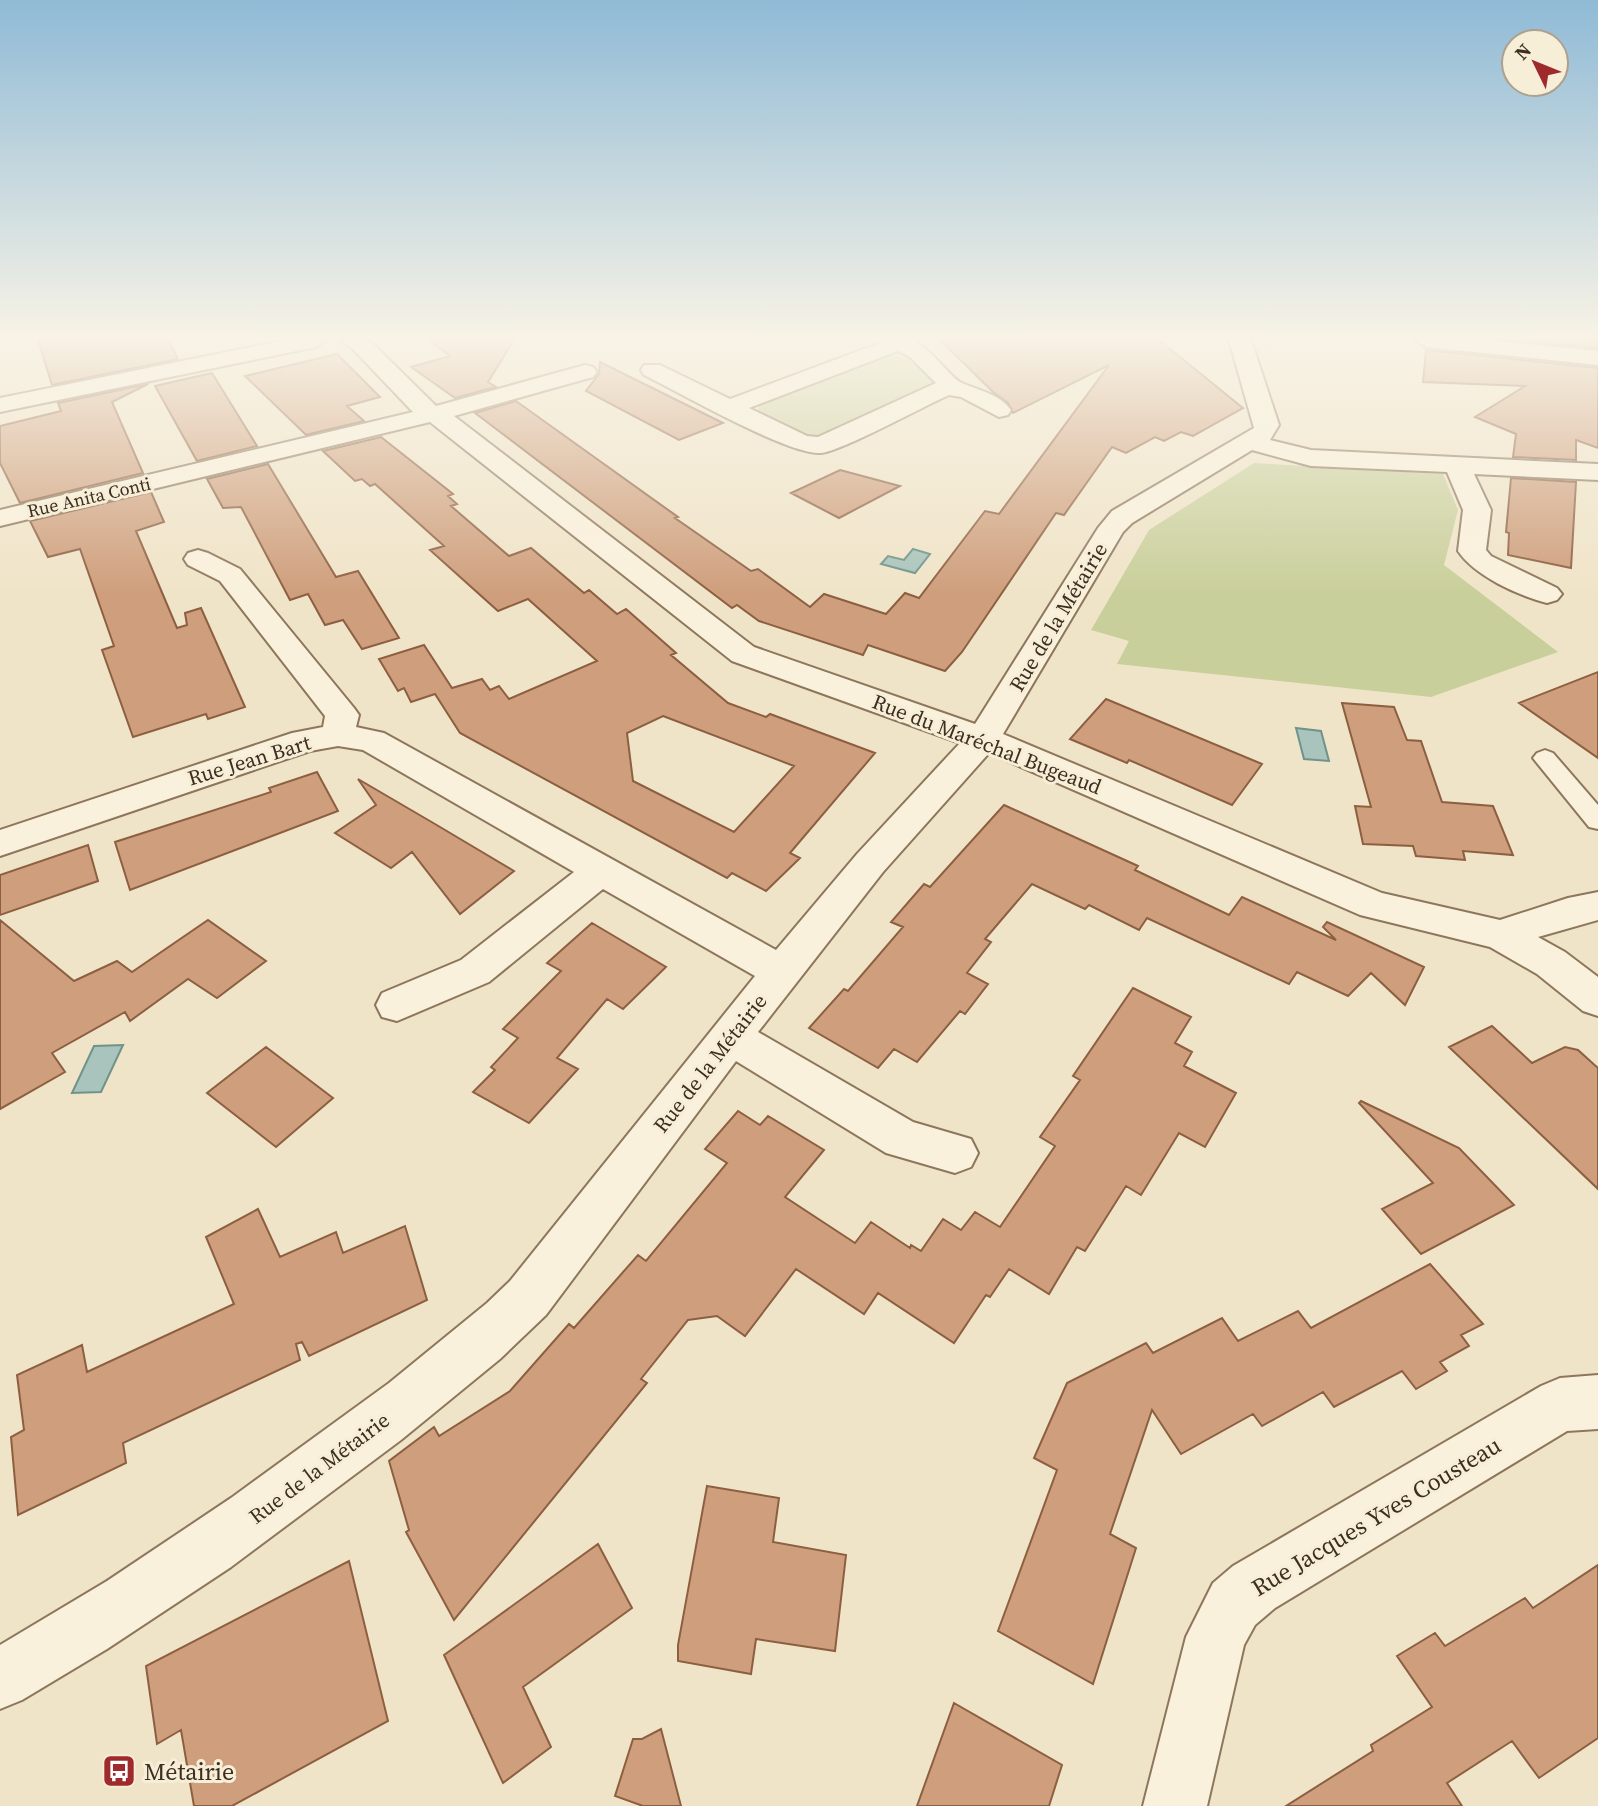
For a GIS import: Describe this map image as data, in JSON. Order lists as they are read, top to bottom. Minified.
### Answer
{"streets":{"street":["Rue Anita Conti","Rue de la Métairie","Rue du Maréchal Bugeaud","Rue Jean Bart","Rue Jacques Yves Cousteau"]},"crossings":[["Rue de la Métairie","Rue du Maréchal Bugeaud"],["Rue de la Métairie","Rue Jean Bart"]],"places":{"bus stop":["Métairie"]},"north":"top left"}
